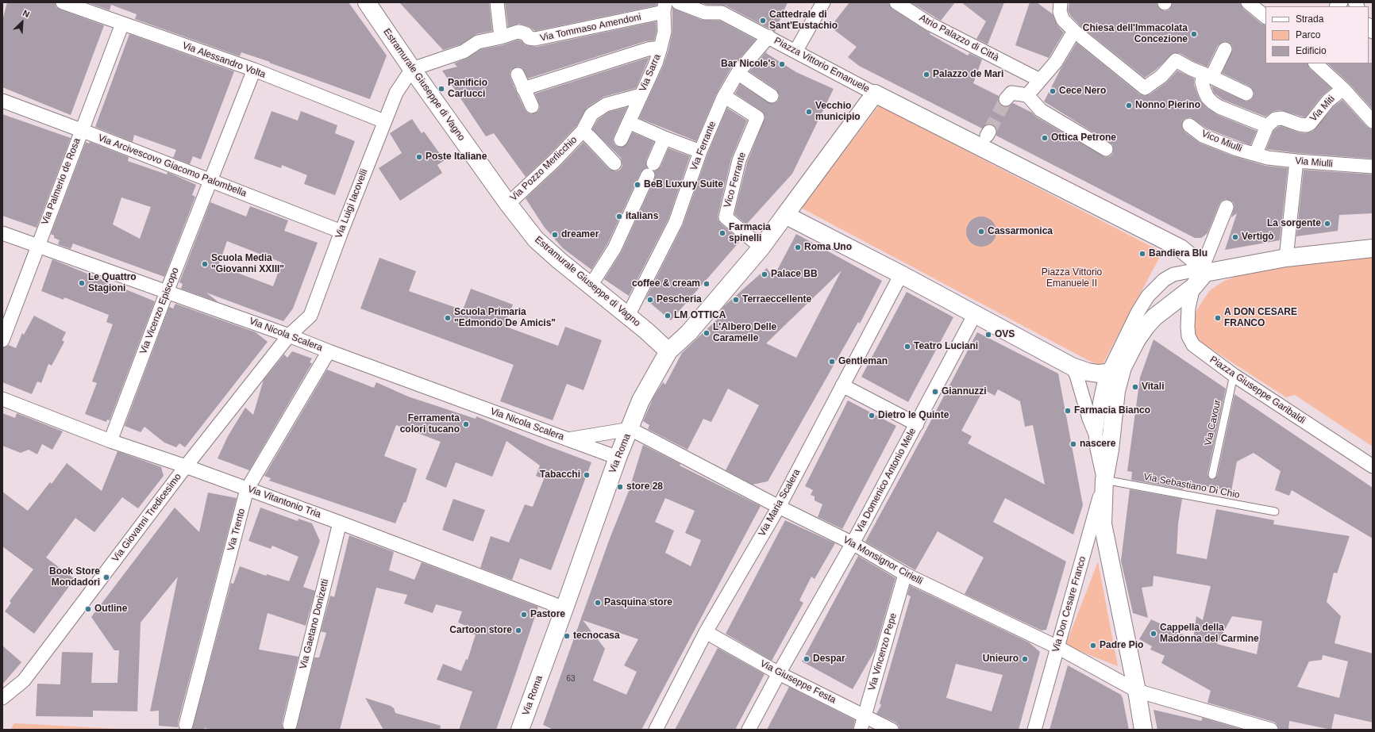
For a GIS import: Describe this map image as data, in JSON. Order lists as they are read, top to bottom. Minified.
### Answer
{"streets":{"street":["Via Tommaso Amendoni","Atrio Palazzo di Città","Via Alessandro Volta","Piazza Vittorio Emanuele","Via Sarra","Estramurale Giuseppe di Vagno","Via Miti","Vico Miulli","Via Ferrante","Via Miulli","Via Arcivescovo Giacomo Palombella","Via Pozzo Merlicchio","Vico Ferrante","Via Palmerio de Rosa","Via Luigi Iacovelli","Via Vicenzo Episcopo","Via Nicola Scalera","Piazza Giuseppe Garibaldi","Via Roma","Via Domenico Antonio Mele","Via Vitantonio Tria","Via Maria Scalera","Via Giovanni Tredicesimo","Via Trento","Via Monsignor Cirielli","Via Don Cesare Franco","Via Gaetano Donizetti","Via Vincenzo Pepe","Via Giuseppe Festa"],"lane":["Via Cavour","Via Sebastiano Di Chio"]},"crossings":[["Via Tommaso Amendoni","Via Sarra"],["Via Tommaso Amendoni","Estramurale Giuseppe di Vagno"],["Via Tommaso Amendoni","Via Luigi Iacovelli"],["Via Alessandro Volta","Via Palmerio de Rosa"],["Via Alessandro Volta","Via Luigi Iacovelli"],["Via Alessandro Volta","Via Vicenzo Episcopo"],["Piazza Vittorio Emanuele","Via Ferrante"],["Piazza Vittorio Emanuele","Via Roma"],["Via Sarra","Via Pozzo Merlicchio"],["Estramurale Giuseppe di Vagno","Via Ferrante"],["Estramurale Giuseppe di Vagno","Via Pozzo Merlicchio"],["Estramurale Giuseppe di Vagno","Via Luigi Iacovelli"],["Estramurale Giuseppe di Vagno","Via Roma"],["Vico Miulli","Via Miulli"],["Via Ferrante","Vico Ferrante"],["Via Arcivescovo Giacomo Palombella","Via Palmerio de Rosa"],["Via Arcivescovo Giacomo Palombella","Via Luigi Iacovelli"],["Via Arcivescovo Giacomo Palombella","Via Vicenzo Episcopo"],["Vico Ferrante","Via Roma"],["Via Palmerio de Rosa","Via Nicola Scalera"],["Via Luigi Iacovelli","Via Nicola Scalera"],["Via Luigi Iacovelli","Via Giovanni Tredicesimo"],["Via Vicenzo Episcopo","Via Nicola Scalera"],["Via Vicenzo Episcopo","Via Vitantonio Tria"],["Via Nicola Scalera","Via Roma"],["Via Nicola Scalera","Via Giovanni Tredicesimo"],["Via Nicola Scalera","Via Trento"],["Via Nicola Scalera","Via Monsignor Cirielli"],["Piazza Giuseppe Garibaldi","Via Cavour"],["Via Roma","Via Vitantonio Tria"],["Via Roma","Via Monsignor Cirielli"],["Via Domenico Antonio Mele","Via Monsignor Cirielli"],["Via Domenico Antonio Mele","Via Giuseppe Festa"],["Via Sebastiano Di Chio","Via Don Cesare Franco"],["Via Vitantonio Tria","Via Giovanni Tredicesimo"],["Via Vitantonio Tria","Via Trento"],["Via Vitantonio Tria","Via Gaetano Donizetti"],["Via Maria Scalera","Via Monsignor Cirielli"],["Via Maria Scalera","Via Giuseppe Festa"],["Via Monsignor Cirielli","Via Don Cesare Franco"],["Via Monsignor Cirielli","Via Vincenzo Pepe"],["Via Vincenzo Pepe","Via Giuseppe Festa"]],"parks":["Piazza Vittorio Emanuele II"],"places":["Cattedrale di Sant'Eustachio","Chiesa dell'Immacolata Concezione","Bar Nicole's","Palazzo de Mari","Panificio Carlucci","Cece Nero","Nonno Pierino","Vecchio municipio","Ottica Petrone","Poste Italiane","BeB Luxury Suite","italians","La sorgente","Cassarmonica","Farmacia spinelli","dreamer","Vertigò","Roma Uno","Bandiera Blu","Scuola Media \"Giovanni XXIII\"","Palace BB","Le Quattro Stagioni","coffee & cream","Pescheria","Terraeccellente","LM OTTICA","Scuola Primaria \"Edmondo De Amicis\"","A DON CESARE FRANCO","L'Albero Delle Caramelle","OVS","Teatro Luciani","Gentleman","Vitali","Giannuzzi","Farmacia Bianco","Dietro le Quinte","Ferramenta colori tucano","nascere","Tabacchi","store 28","Book Store Mondadori","Pasquina store","Outline","Pastore","Cartoon store","Cappella della Madonna del Carmine","tecnocasa","Padre Pio","Despar","Unieuro"],"house_numbers":["63"],"legend":["Strada","Parco","Edificio"],"north":"top right"}
